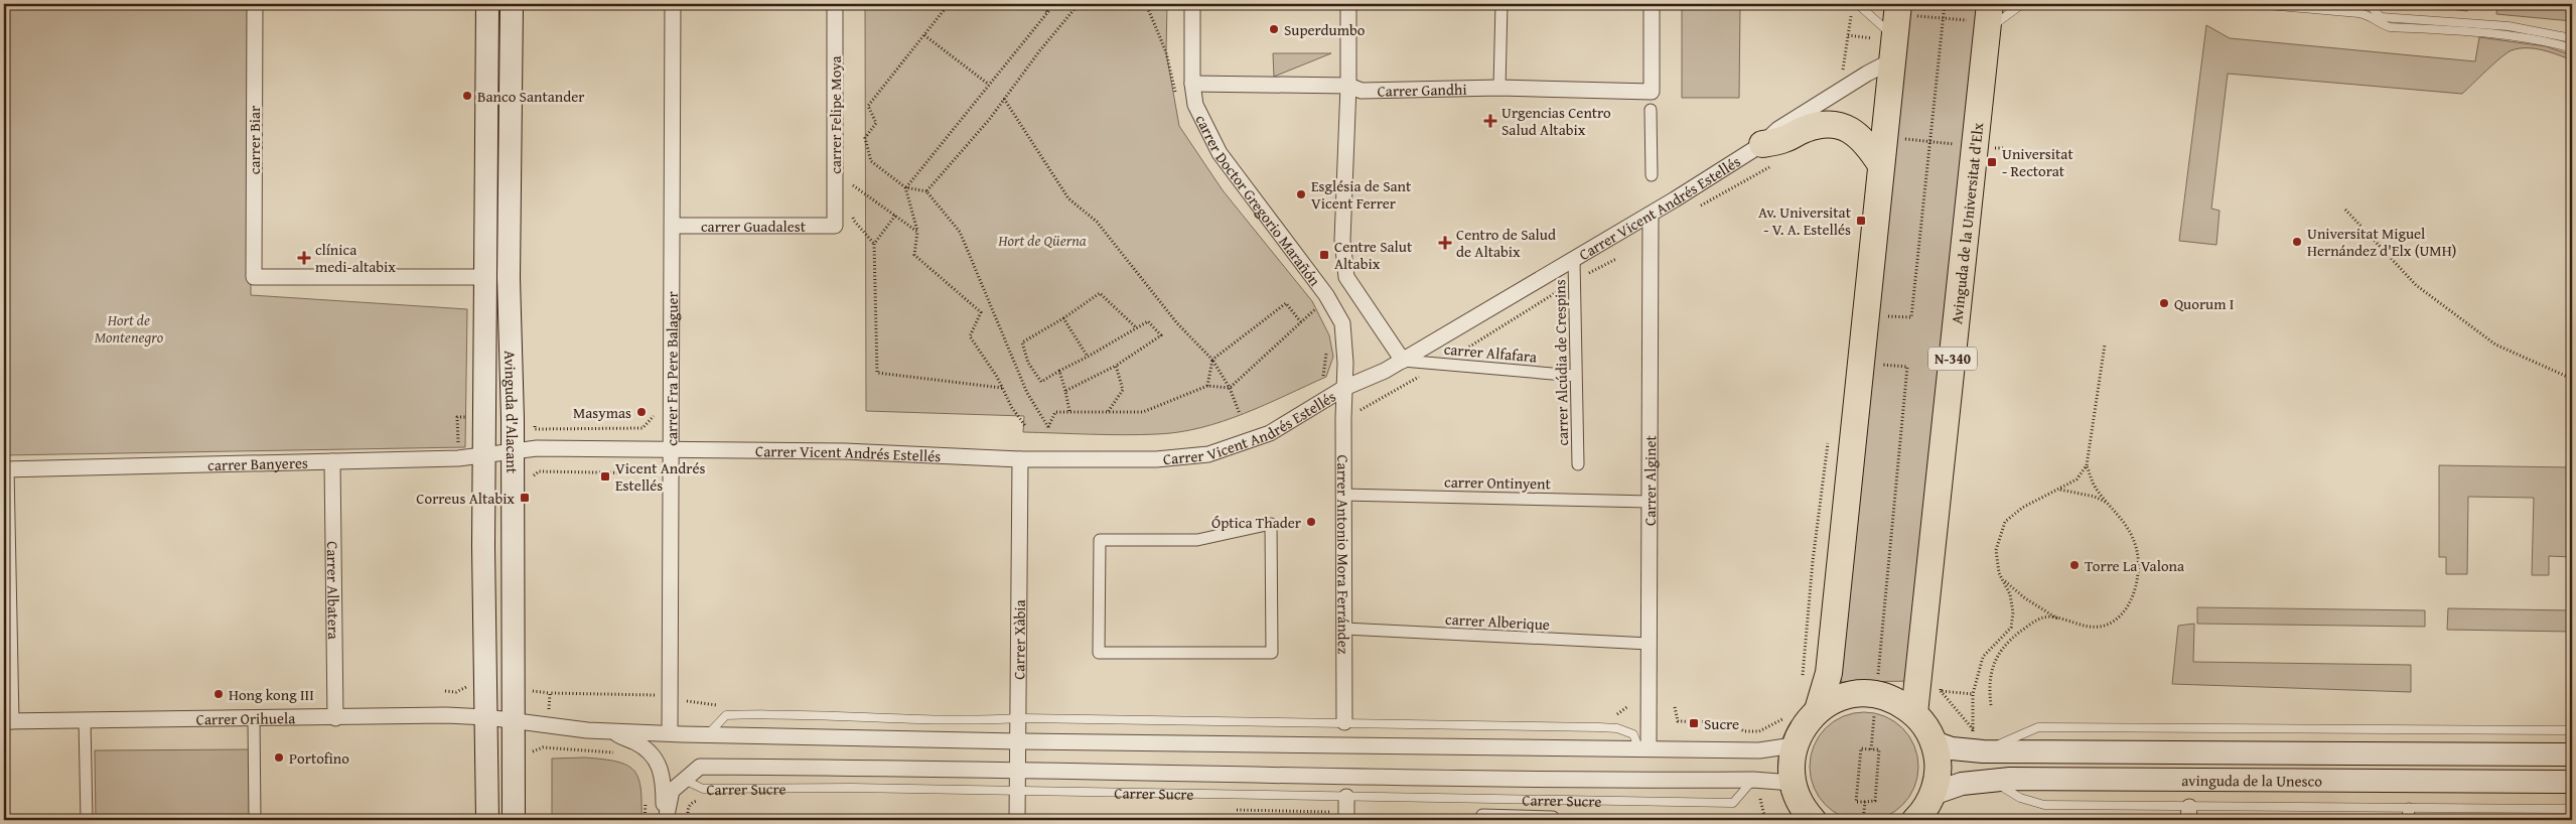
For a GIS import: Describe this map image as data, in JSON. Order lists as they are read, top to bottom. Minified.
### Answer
{"streets":{"highway":["Avinguda de la Universitat d'Elx","N-340"],"main road":["Avinguda d'Alacant","avinguda de la Unesco"],"street":["Carrer Gandhi","carrer Felipe Moya","carrer Biar","carrer Doctor Gregorio Marañón","Carrer Vicent Andrés Estellés","carrer Guadalest","carrer Alfafara","carrer Alcúdia de Crespins","carrer Fra Pere Balaguer","carrer Banyeres","Carrer Alginet","carrer Ontinyent","Carrer Antonio Mora Ferrández","Carrer Albatera","carrer Alberique","Carrer Xàbia","Carrer Orihuela","Carrer Sucre"]},"crossings":[["Carrer Gandhi","carrer Doctor Gregorio Marañón"],["carrer Felipe Moya","carrer Guadalest"],["carrer Biar","Avinguda d'Alacant"],["carrer Doctor Gregorio Marañón","Carrer Vicent Andrés Estellés"],["carrer Doctor Gregorio Marañón","Carrer Antonio Mora Ferrández"],["Carrer Vicent Andrés Estellés","carrer Alfafara"],["Carrer Vicent Andrés Estellés","carrer Alcúdia de Crespins"],["Carrer Vicent Andrés Estellés","carrer Fra Pere Balaguer"],["Carrer Vicent Andrés Estellés","Avinguda d'Alacant"],["Carrer Vicent Andrés Estellés","carrer Banyeres"],["Carrer Vicent Andrés Estellés","Carrer Alginet"],["Carrer Vicent Andrés Estellés","Carrer Antonio Mora Ferrández"],["Carrer Vicent Andrés Estellés","Carrer Xàbia"],["carrer Guadalest","carrer Fra Pere Balaguer"],["carrer Alfafara","carrer Alcúdia de Crespins"],["Avinguda d'Alacant","carrer Banyeres"],["Avinguda d'Alacant","Carrer Orihuela"],["carrer Banyeres","Carrer Albatera"],["Carrer Alginet","carrer Ontinyent"],["Carrer Alginet","carrer Alberique"],["carrer Ontinyent","Carrer Antonio Mora Ferrández"],["Carrer Antonio Mora Ferrández","carrer Alberique"],["Carrer Albatera","Carrer Orihuela"],["Carrer Xàbia","Carrer Sucre"]],"parks":["Hort de Qüerna","Hort de Montenegro"],"places":{"other":["Superdumbo","Banco Santander","Església de Sant Vicent Ferrer","Universitat Miguel Hernández d'Elx (UMH)","Quorum I","Masymas","Óptica Thader","Torre La Valona","Hong kong III","Portofino"],"health":["Urgencias Centro Salud Altabix","Centro de Salud de Altabix","clínica medi-altabix"],"transit":["Universitat - Rectorat","Av. Universitat - V. A. Estellés","Centre Salut Altabix","Vicent Andrés Estellés","Correus Altabix","Sucre"]}}
